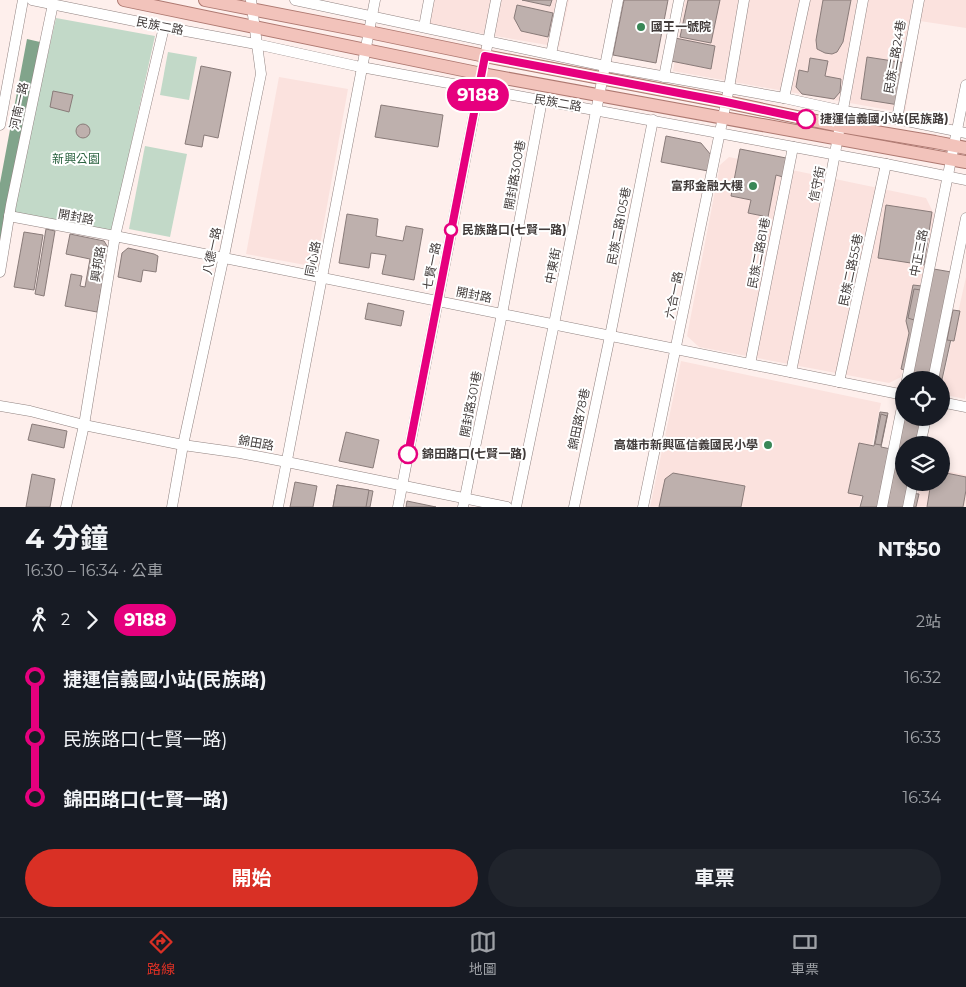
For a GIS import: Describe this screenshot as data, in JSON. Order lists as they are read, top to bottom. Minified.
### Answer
{"streets":{"main road":["民族二路"],"street":["民族二路24巷","河南一路","開封路300巷","信守街","開封路","民族二路105巷","八德一路","民族二路81巷","中正三路","同心路","興邦路","七賢一路","中東街","民族二路55巷","六合一路","開封路301巷","錦田路78巷","錦田路"]},"crossings":[["民族二路","民族二路24巷"],["民族二路","河南一路"],["民族二路","開封路300巷"],["民族二路","信守街"],["民族二路","民族二路105巷"],["民族二路","八德一路"],["民族二路","民族二路81巷"],["民族二路","中正三路"],["民族二路","同心路"],["民族二路","興邦路"],["民族二路","七賢一路"],["民族二路","中東街"],["民族二路","民族二路55巷"],["民族二路","六合一路"],["河南一路","開封路"],["開封路300巷","開封路"],["開封路300巷","開封路301巷"],["信守街","開封路"],["開封路","民族二路105巷"],["開封路","八德一路"],["開封路","民族二路81巷"],["開封路","同心路"],["開封路","興邦路"],["開封路","七賢一路"],["開封路","中東街"],["開封路","民族二路55巷"],["開封路","六合一路"],["開封路","開封路301巷"],["開封路","錦田路78巷"],["民族二路105巷","錦田路78巷"],["八德一路","錦田路"],["同心路","錦田路"],["興邦路","錦田路"],["七賢一路","錦田路"],["開封路301巷","錦田路"]],"parks":["新興公園"],"places":["國王一號院","捷運信義國小站(民族路)","富邦金融大樓","民族路口(七賢一路)","高雄市新興區信義國民小學","錦田路口(七賢一路)"],"lines":["bus line 9188"],"page":{"on_map":"9188","heading":["4 分鐘","16:30 – 16:34 · 公車","NT$50"],"legs":["2","9188","2站"],"list":[{"name":"捷運信義國小站(民族路)","value":"16:32"},{"name":"民族路口(七賢一路)","value":"16:33"},{"name":"錦田路口(七賢一路)","value":"16:34"}],"buttons":["開始","車票"],"tabs":["路線","地圖","車票"]}}
